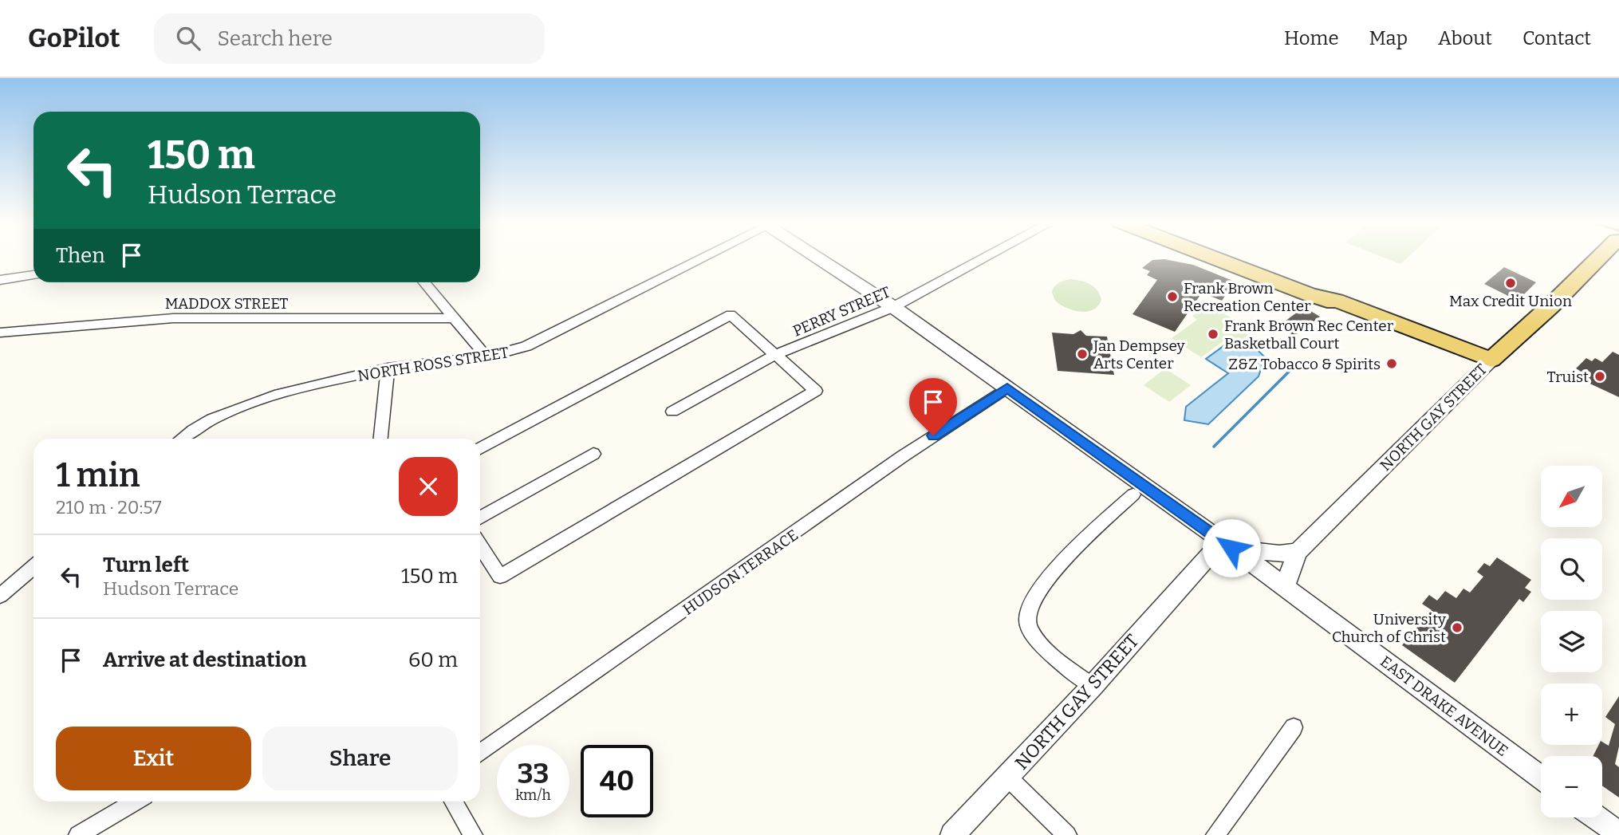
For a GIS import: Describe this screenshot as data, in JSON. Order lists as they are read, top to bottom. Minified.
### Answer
{"streets":{"main road":["NORTH GAY STREET"],"street":["MADDOX STREET","PERRY STREET","NORTH ROSS STREET","HUDSON TERRACE","EAST DRAKE AVENUE"]},"crossings":[["PERRY STREET","EAST DRAKE AVENUE"],["NORTH GAY STREET","EAST DRAKE AVENUE"],["HUDSON TERRACE","EAST DRAKE AVENUE"]],"places":["Max Credit Union","Frank Brown Recreation Center","Frank Brown Rec Center Basketball Court","Jan Dempsey Arts Center","Z&Z Tobacco & Spirits","Truist","University Church of Christ"],"north":"bottom left","page":{"header":"GoPilot","search":"Search here","nav":["Home","Map","About","Contact"],"turn":["150 m","Hudson Terrace"],"then":"Then","heading":["1 min","210 m · 20:57"],"map_buttons":["+","−"],"list":[{"name":"Turn left","note":"Hudson Terrace","value":"150 m"},{"name":"Arrive at destination","value":"60 m"}],"buttons":["Exit","Share"],"speed":"33 km/h","limit":"40"}}
